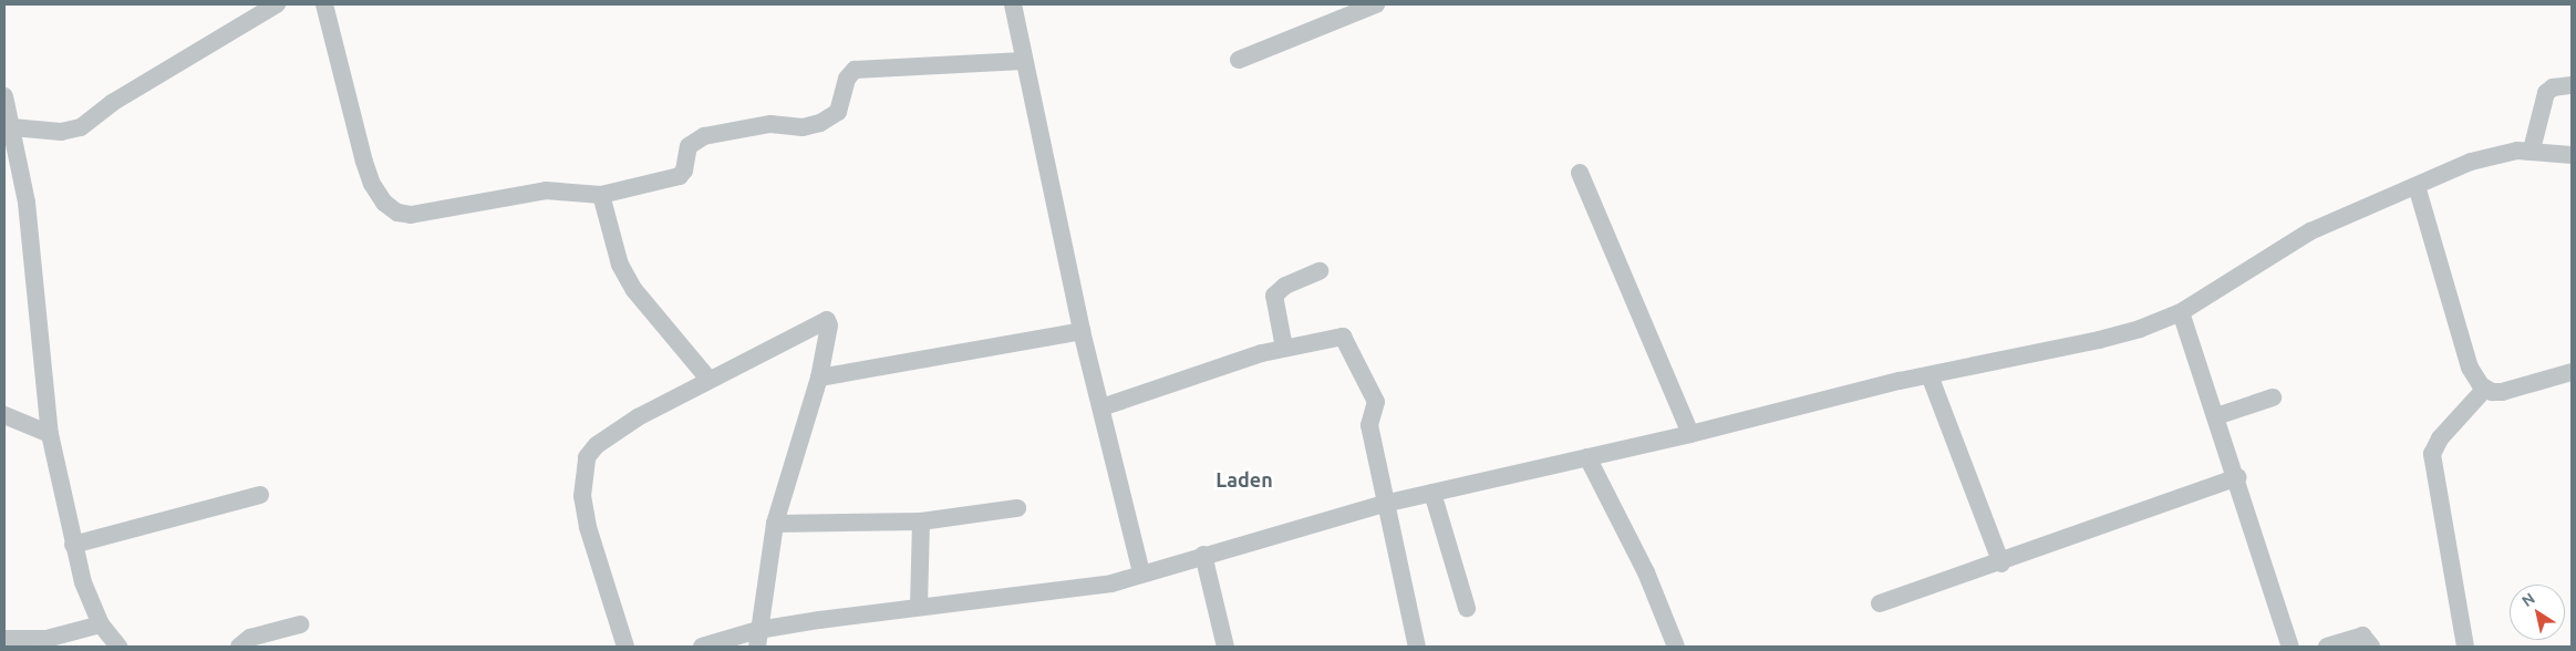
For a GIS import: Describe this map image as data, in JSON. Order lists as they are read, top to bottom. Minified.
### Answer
{"districts":["Laden"],"north":"top left"}
